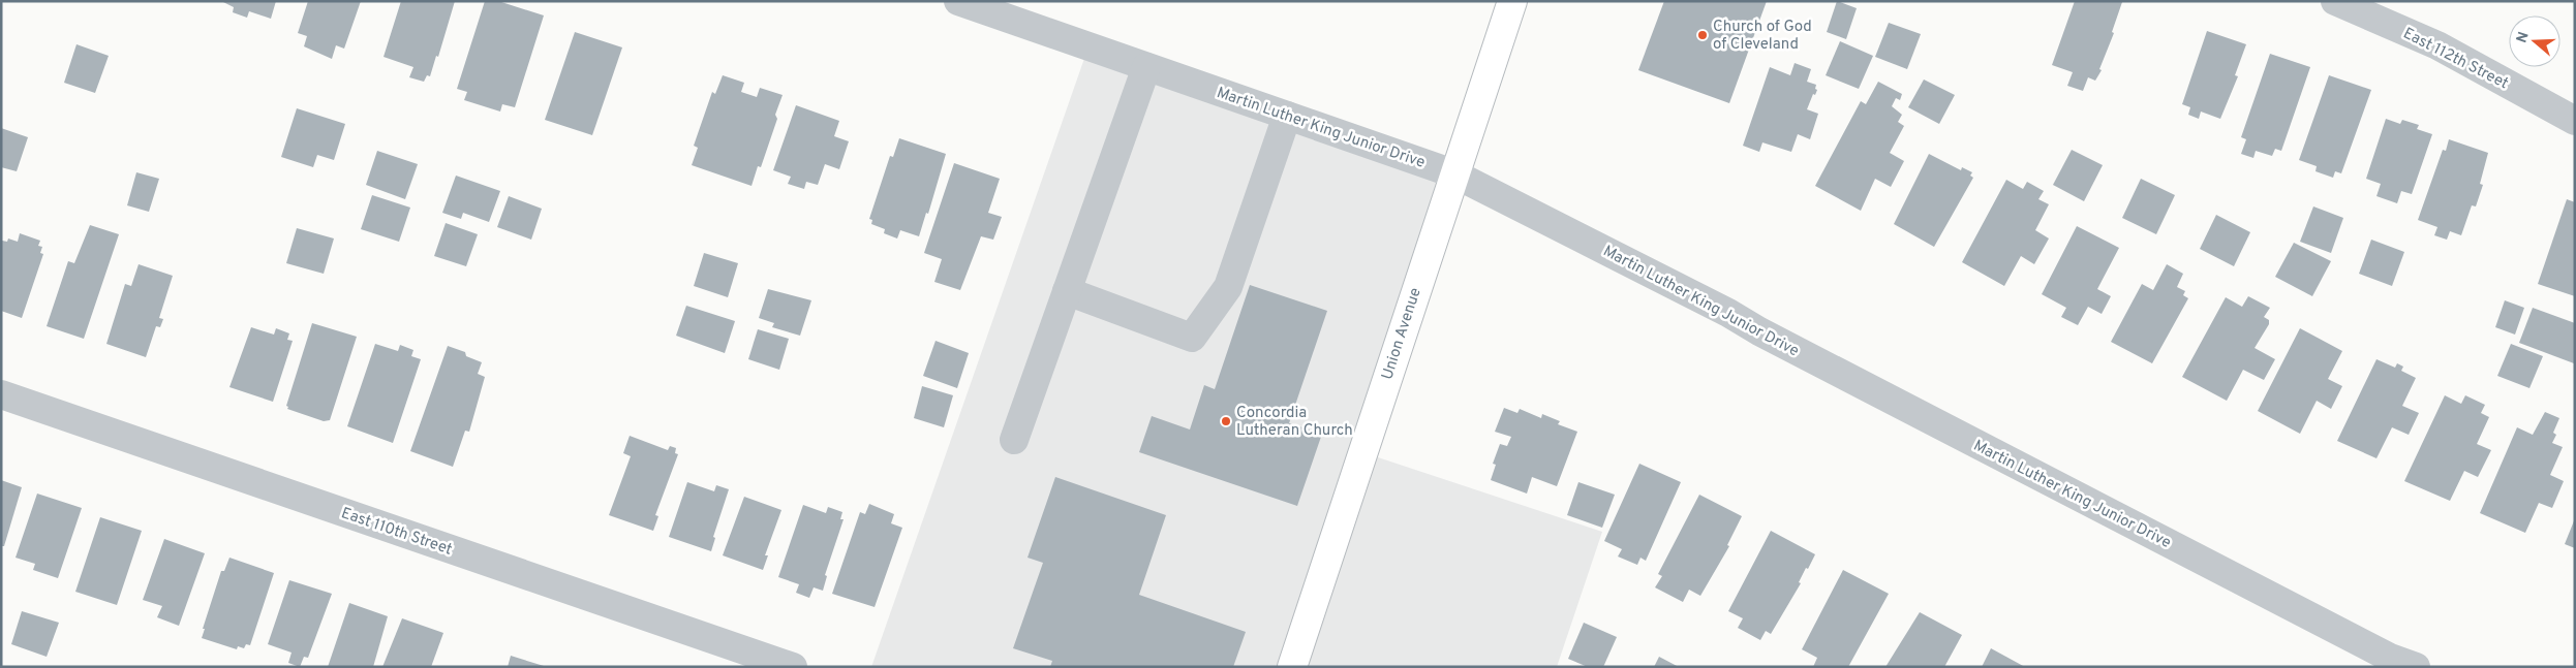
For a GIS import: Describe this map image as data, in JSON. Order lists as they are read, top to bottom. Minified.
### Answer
{"streets":{"main road":["Union Avenue"],"street":["East 112th Street","Martin Luther King Junior Drive","East 110th Street"]},"crossings":[["Martin Luther King Junior Drive","Union Avenue"]],"places":["Church of God of Cleveland","Concordia Lutheran Church"],"north":"left"}
